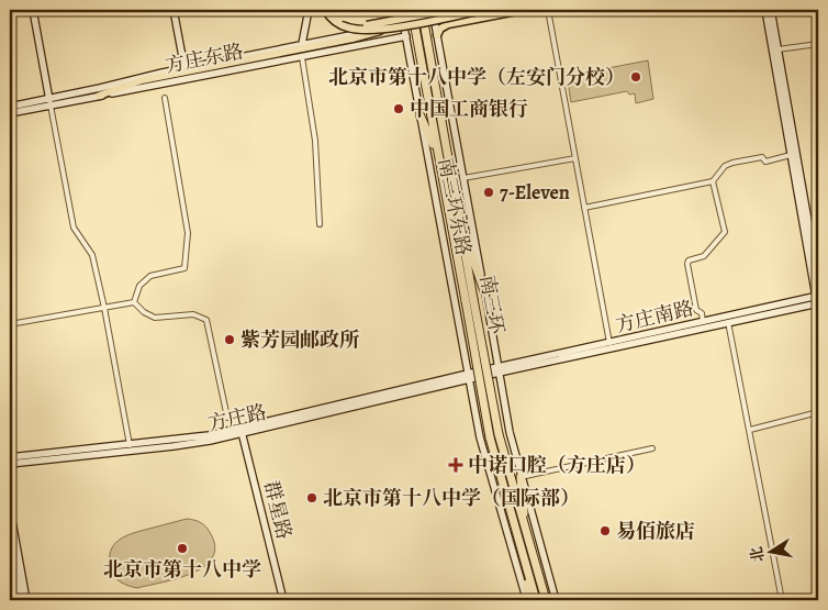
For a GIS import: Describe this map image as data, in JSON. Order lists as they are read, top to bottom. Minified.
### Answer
{"streets":{"highway":["南三环"],"street":["方庄东路","南三环东路","方庄南路","方庄路","群星路"]},"crossings":[["方庄东路","南三环东路"],["南三环东路","方庄南路"],["南三环东路","方庄路"],["方庄南路","方庄路"],["方庄路","群星路"]],"places":{"other":["北京市第十八中学（左安门分校）","中国工商银行","7-Eleven","紫芳园邮政所","北京市第十八中学（国际部）","易佰旅店","北京市第十八中学"],"health":["中诺口腔（方庄店）"]},"north":"left"}
